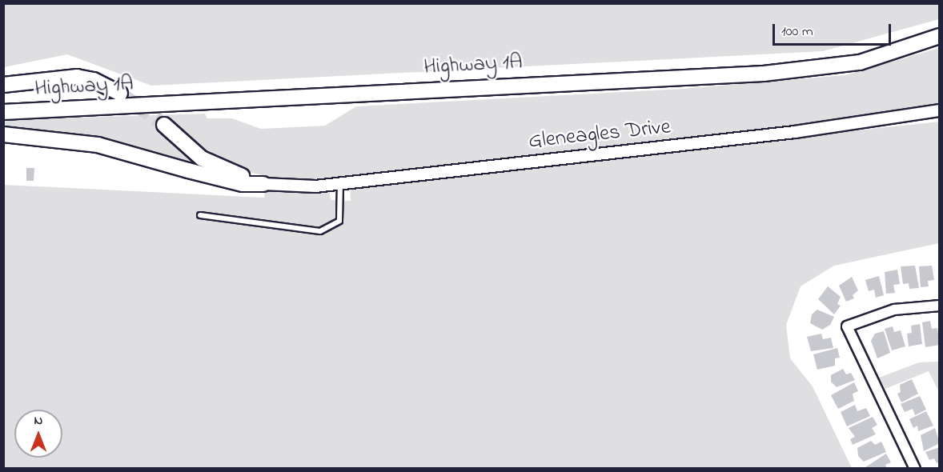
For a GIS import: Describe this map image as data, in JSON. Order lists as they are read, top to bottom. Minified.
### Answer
{"streets":{"main road":["Highway 1A"],"street":["Gleneagles Drive"]},"scale_bar":"100 m","north":"top"}
